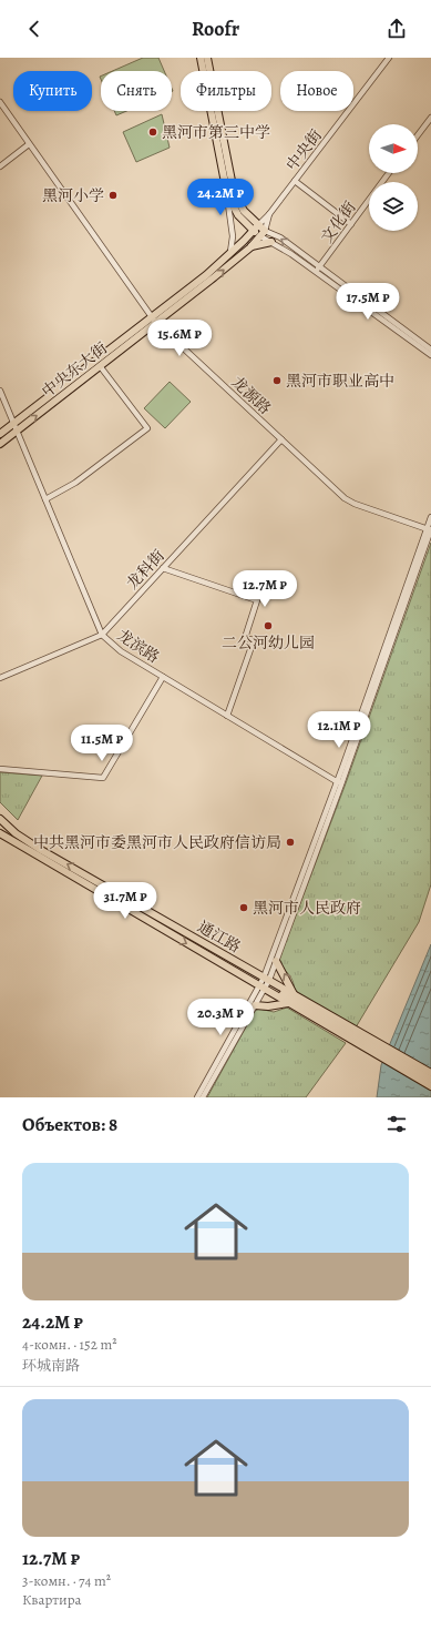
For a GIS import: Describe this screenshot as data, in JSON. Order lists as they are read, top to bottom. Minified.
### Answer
{"streets":{"main road":["中央东大街","通江路"],"street":["中央街","文化街","龙源路","龙科街","龙滨路"]},"crossings":[["中央街","中央东大街"],["中央东大街","龙源路"],["中央东大街","龙滨路"],["龙源路","龙科街"],["龙科街","龙滨路"]],"places":["黑河市第三中学","黑河小学","黑河市职业高中","二公河幼儿园","中共黑河市委黑河市人民政府信访局","黑河市人民政府"],"north":"right","page":{"header":"Roofr","chip":["Купить","Снять","Фильтры","Новое"],"price":["24.2M ₽","17.5M ₽","15.6M ₽","12.7M ₽","12.1M ₽","11.5M ₽","31.7M ₽","20.3M ₽"],"heading":"Объектов: 8","list":[{"name":"24.2M ₽","note":"4-комн. · 152 m² · 环城南路"},{"name":"12.7M ₽","note":"3-комн. · 74 m² · Квартира"}]}}
